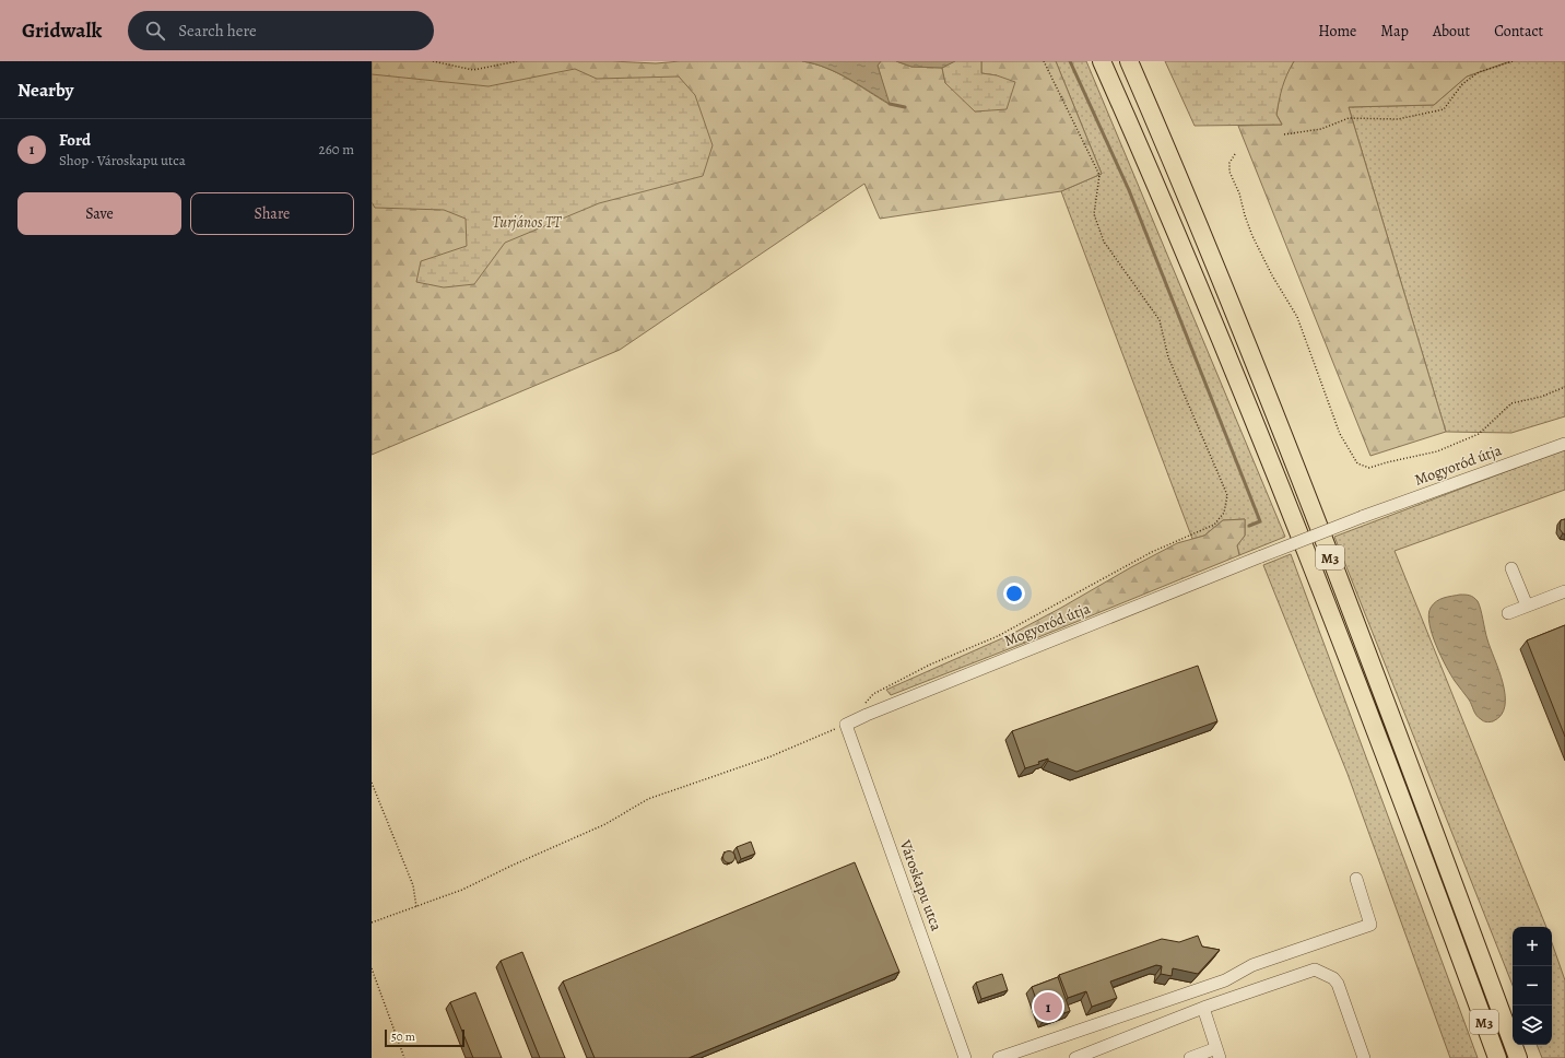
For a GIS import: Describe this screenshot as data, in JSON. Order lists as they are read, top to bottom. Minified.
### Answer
{"streets":{"highway":["M3"],"street":["Mogyoród útja","Városkapu utca"]},"crossings":[["Mogyoród útja","Városkapu utca"]],"parks":["Turjános TT"],"scale_bar":"50 m","page":{"header":"Gridwalk","search":"Search here","nav":["Home","Map","About","Contact"],"heading":"Nearby","list":[{"mark":"1","name":"Ford","note":"Shop · Városkapu utca","value":"260 m"}],"buttons":["Save","Share"],"map_buttons":["+","−"],"pins":"1","scale":"50 m"}}
